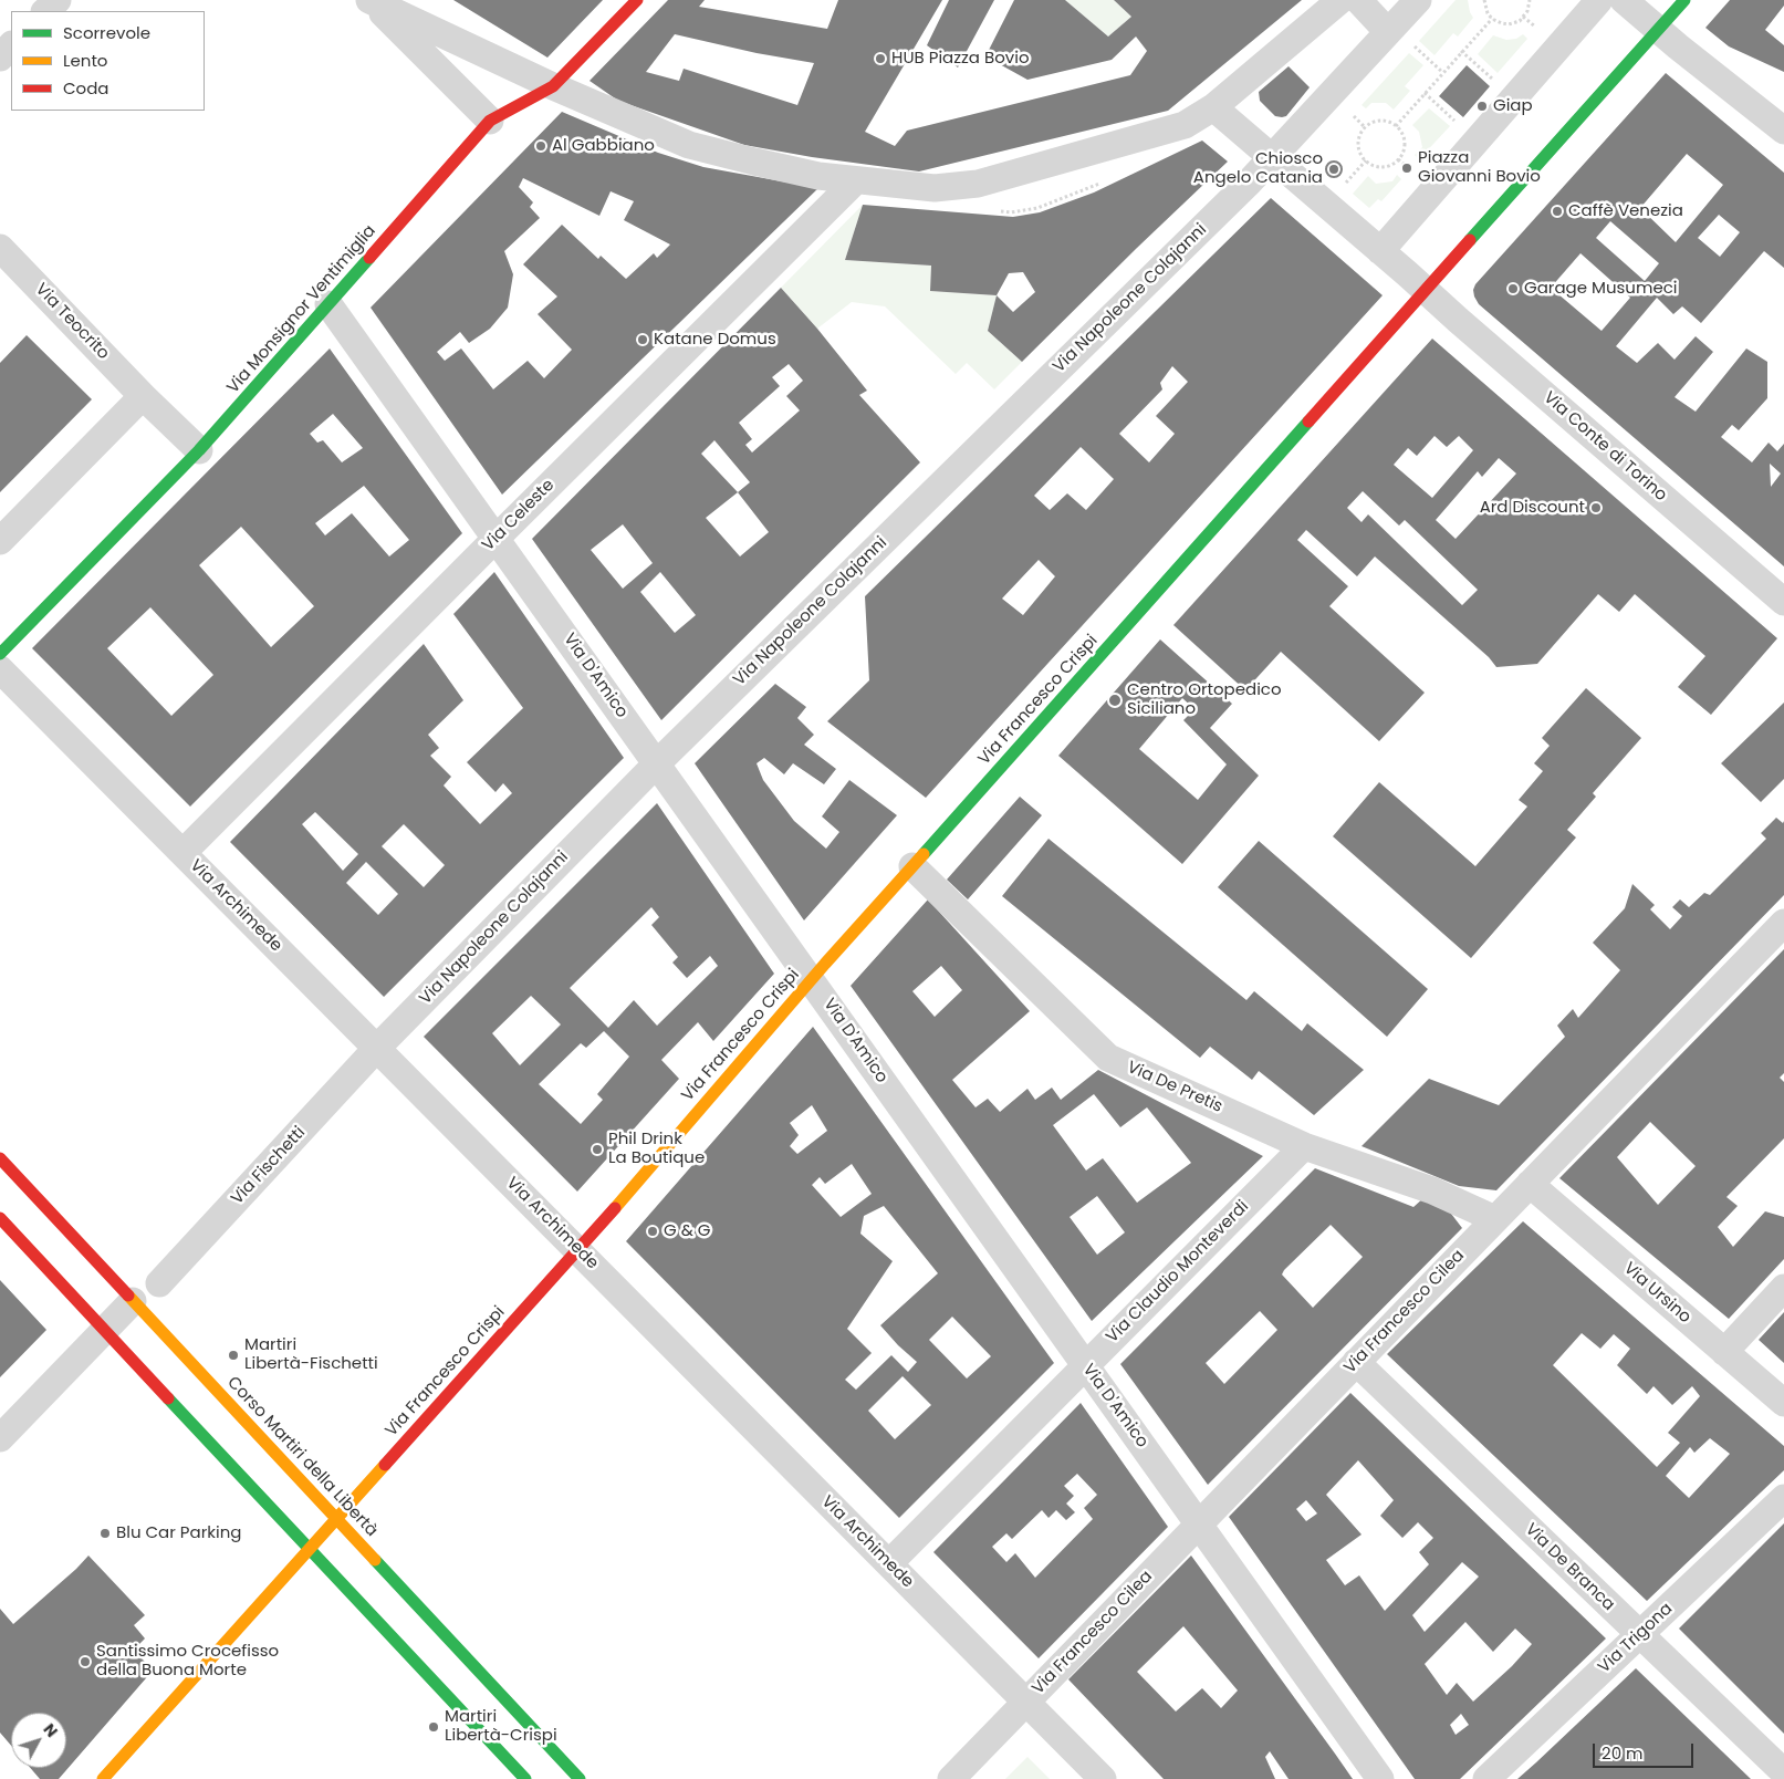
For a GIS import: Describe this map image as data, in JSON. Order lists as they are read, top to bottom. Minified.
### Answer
{"streets":{"main road":["Via Monsignor Ventimiglia","Via Francesco Crispi","Corso Martiri della Libertà"],"street":["Via Napoleone Colajanni","Via Teocrito","Via Conte di Torino","Via Celeste","Via D'Amico","Via Archimede","Via De Pretis","Via Fischetti","Via Claudio Monteverdi","Via Ursino","Via Francesco Cilea","Via De Branca","Via Trigona"]},"crossings":[["Via Napoleone Colajanni","Via D'Amico"],["Via Napoleone Colajanni","Via Archimede"],["Via Napoleone Colajanni","Via Fischetti"],["Via Monsignor Ventimiglia","Via Teocrito"],["Via Monsignor Ventimiglia","Via D'Amico"],["Via Conte di Torino","Via Francesco Crispi"],["Via Celeste","Via D'Amico"],["Via Celeste","Via Archimede"],["Via D'Amico","Via Francesco Crispi"],["Via D'Amico","Via Claudio Monteverdi"],["Via D'Amico","Via Francesco Cilea"],["Via Francesco Crispi","Via Archimede"],["Via Francesco Crispi","Via De Pretis"],["Via Francesco Crispi","Corso Martiri della Libertà"],["Via Archimede","Via Fischetti"],["Via Archimede","Via Claudio Monteverdi"],["Via Archimede","Via Francesco Cilea"],["Via De Pretis","Via Claudio Monteverdi"],["Via De Pretis","Via Francesco Cilea"],["Via Ursino","Via Francesco Cilea"],["Via Francesco Cilea","Via De Branca"],["Via De Branca","Via Trigona"]],"places":["HUB Piazza Bovio","Giap","Al Gabbiano","Piazza Giovanni Bovio","Chiosco Angelo Catania","Caffè Venezia","Garage Musumeci","Katane Domus","Ard Discount","Centro Ortopedico Siciliano","Phil Drink La Boutique","G & G","Martiri Libertà-Fischetti","Blu Car Parking","Santissimo Crocefisso della Buona Morte","Martiri Libertà-Crispi"],"legend":["Scorrevole","Lento","Coda"],"scale_bar":"20 m","north":"top right"}
